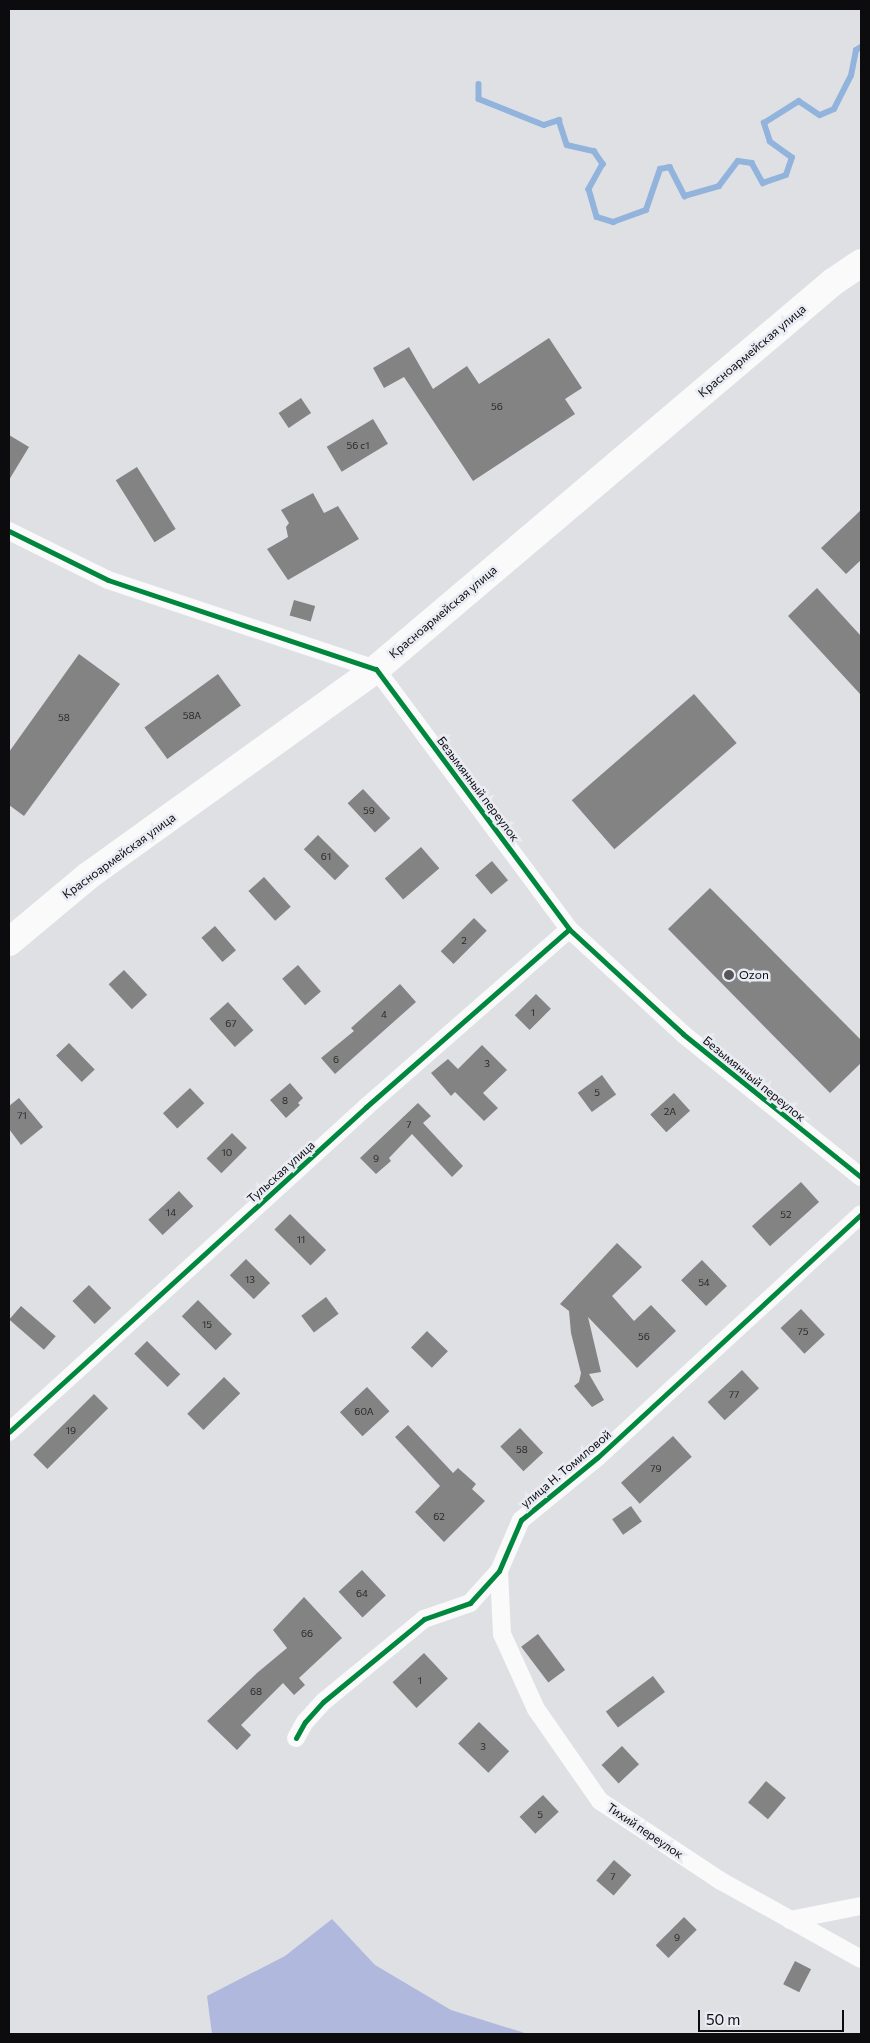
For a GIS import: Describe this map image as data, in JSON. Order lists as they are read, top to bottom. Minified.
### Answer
{"streets":{"main road":["Красноармейская улица"],"street":["Безымянный переулок","Тульская улица","улица Н. Томиловой","Тихий переулок"]},"crossings":[["Красноармейская улица","Безымянный переулок"],["Безымянный переулок","Тульская улица"],["улица Н. Томиловой","Тихий переулок"]],"places":["Ozon"],"house_numbers":["56","56 с1","58А","58","59","61","2","1","4","67","6","3","5","8","2А","71","7","10","9","14","52","11","13","54","15","75","56","77","60А","19","58","79","62","64","66","1","68","3","5","7","9"],"scale_bar":"50 m"}
